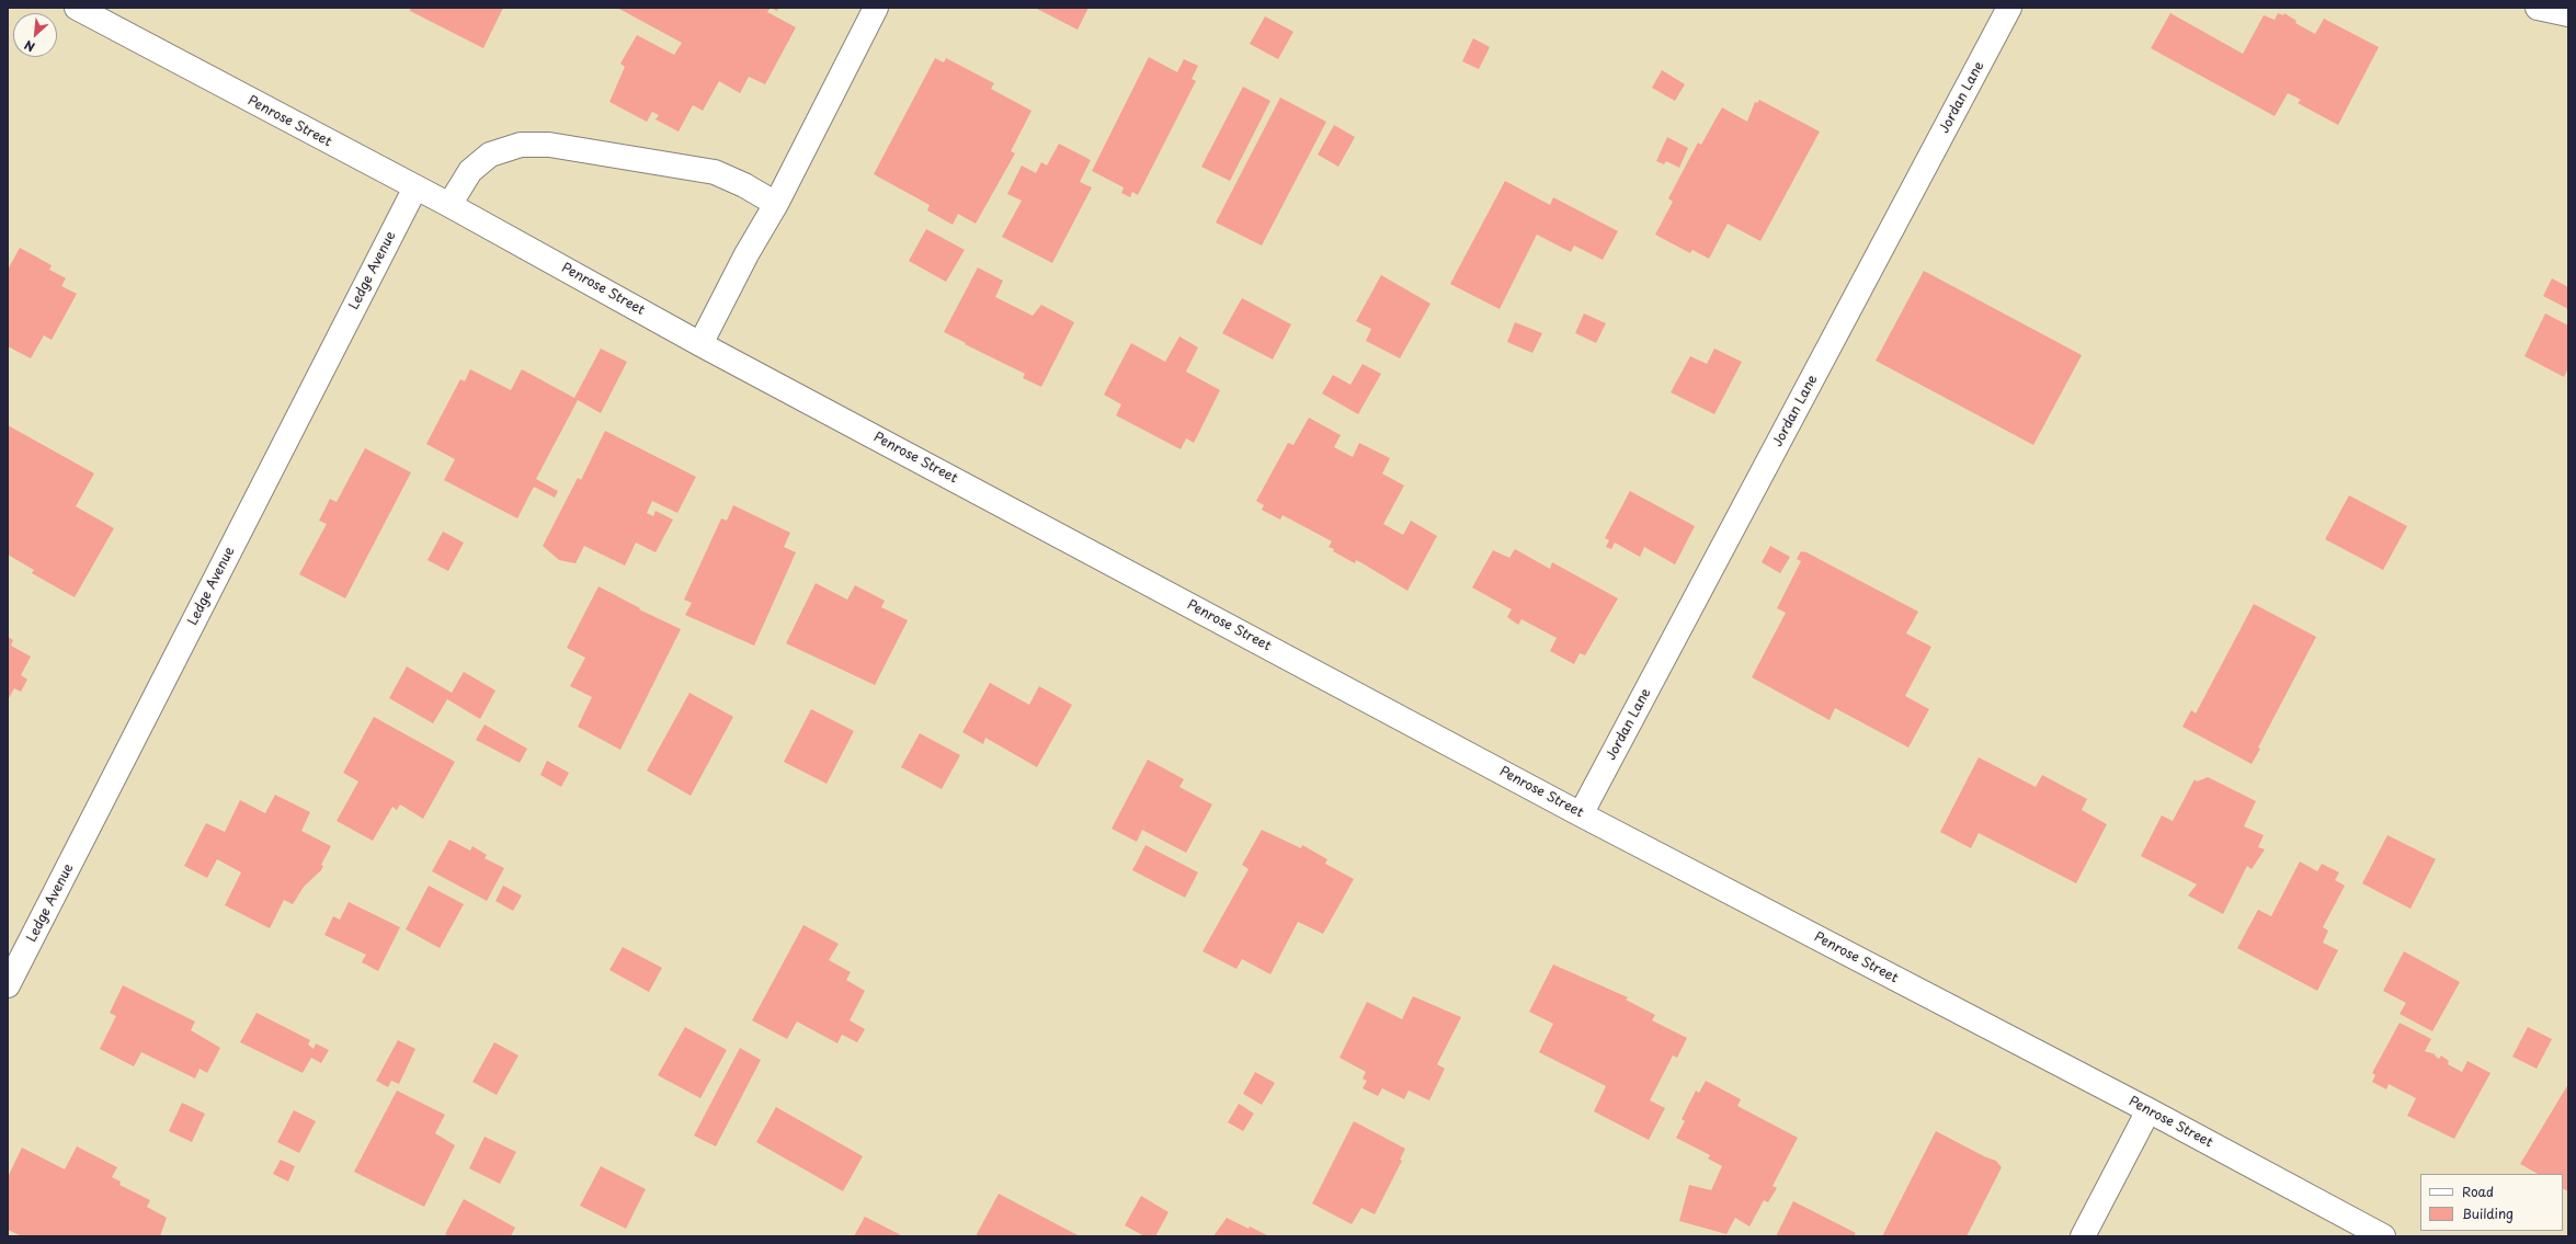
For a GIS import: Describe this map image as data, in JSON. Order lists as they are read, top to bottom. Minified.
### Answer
{"streets":{"street":["Jordan Lane","Penrose Street","Ledge Avenue"]},"crossings":[["Jordan Lane","Penrose Street"],["Penrose Street","Ledge Avenue"]],"legend":["Road","Building"],"north":"bottom left"}
